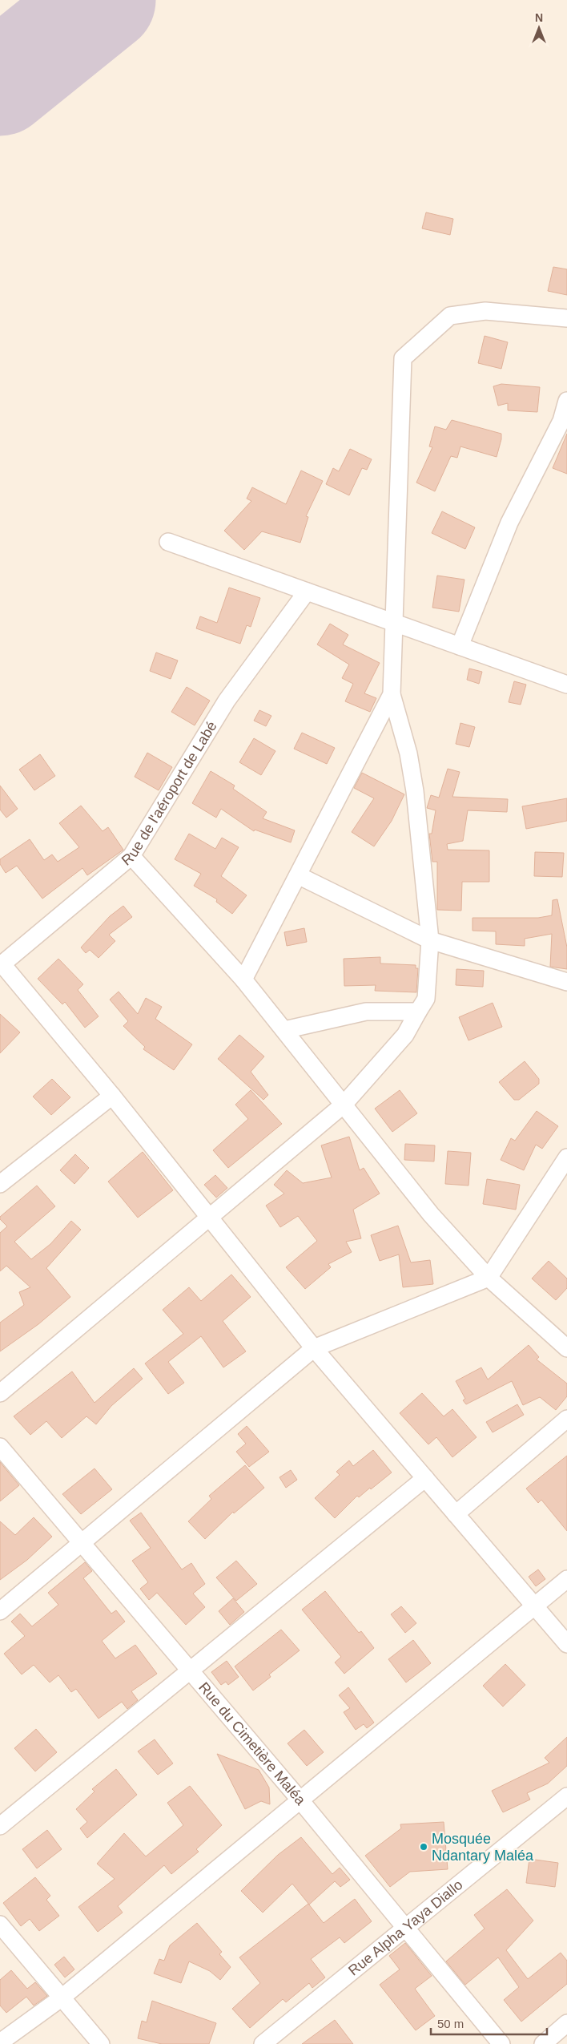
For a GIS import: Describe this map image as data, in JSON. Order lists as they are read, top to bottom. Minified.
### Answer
{"streets":{"street":["Rue de l'aéroport de Labé","Rue du Cimetière Maléa","Rue Alpha Yaya Diallo"]},"crossings":[["Rue du Cimetière Maléa","Rue Alpha Yaya Diallo"]],"places":["Mosquée Ndantary Maléa"],"scale_bar":"50 m","north":"top"}
